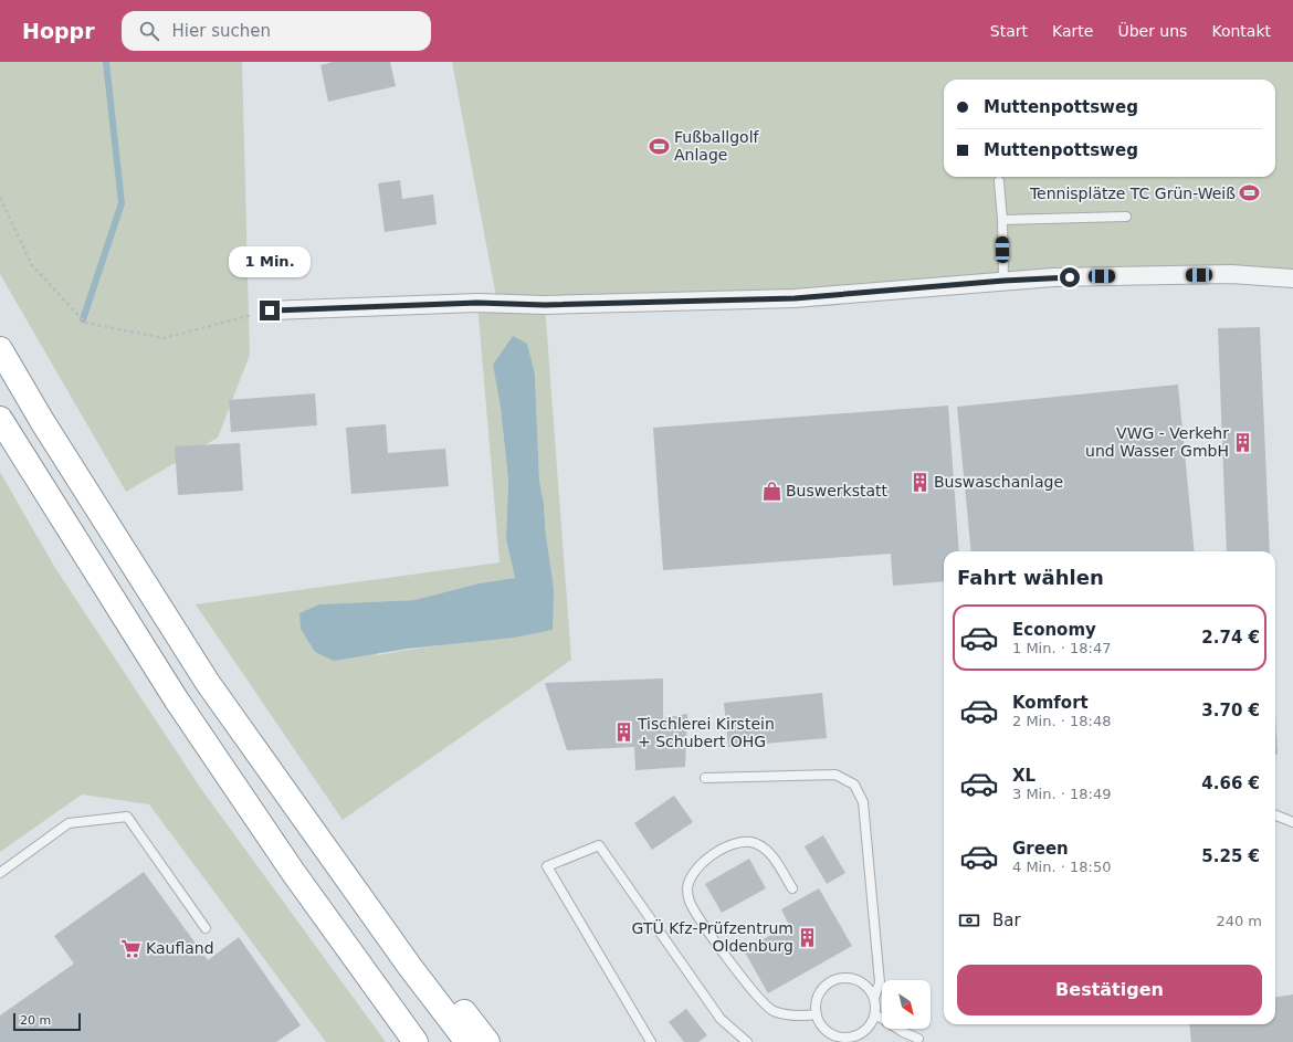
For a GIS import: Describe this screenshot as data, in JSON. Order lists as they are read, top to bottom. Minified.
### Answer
{"places":{"sports":["Fußballgolf Anlage","Tennisplätze TC Grün-Weiß"],"building":["VWG - Verkehr und Wasser GmbH","Buswaschanlage","Tischlerei Kirstein + Schubert OHG","GTÜ Kfz-Prüfzentrum Oldenburg"],"shop":["Buswerkstatt"],"supermarket":["Kaufland"]},"scale_bar":"20 m","north":"bottom right","page":{"header":"Hoppr","search":"Hier suchen","nav":["Start","Karte","Über uns","Kontakt"],"banner":["Muttenpottsweg","Muttenpottsweg"],"bubble":"1 Min.","heading":"Fahrt wählen","list":[{"name":"Economy","note":"1 Min. · 18:47","value":"2.74 €"},{"name":"Komfort","note":"2 Min. · 18:48","value":"3.70 €"},{"name":"XL","note":"3 Min. · 18:49","value":"4.66 €"},{"name":"Green","note":"4 Min. · 18:50","value":"5.25 €"}],"pay":["Bar","240 m"],"buttons":"Bestätigen","scale":"20 m"}}
